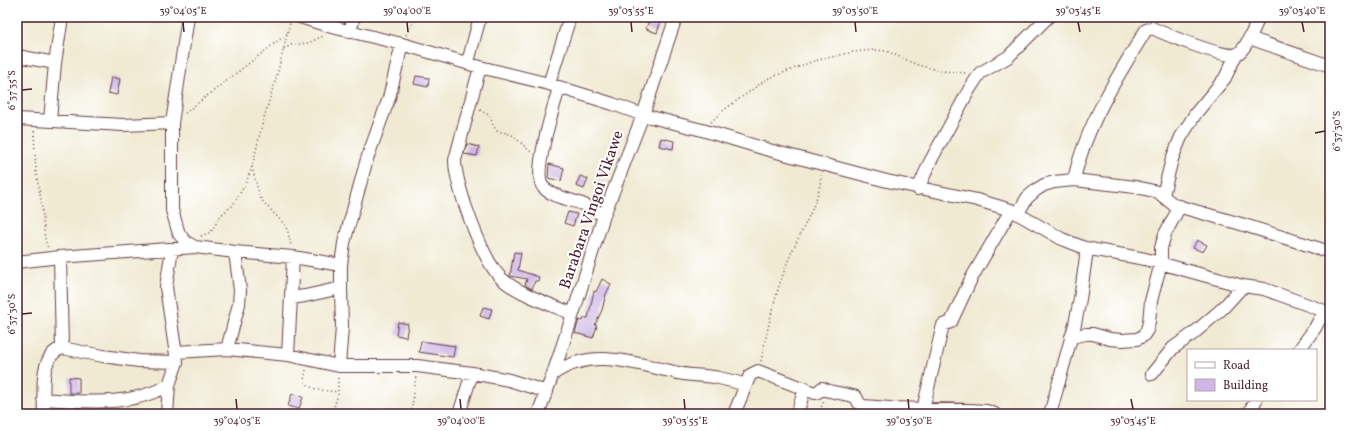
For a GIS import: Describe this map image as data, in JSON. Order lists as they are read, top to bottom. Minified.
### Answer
{"streets":{"street":["Barabara Vingoi Vikawe"]},"legend":["Road","Building"],"coordinates":["39°04'05\"E","39°04'00\"E","39°03'55\"E","39°03'50\"E","39°03'45\"E","39°03'40\"E","6°37'35\"S","6°37'30\"S"]}
